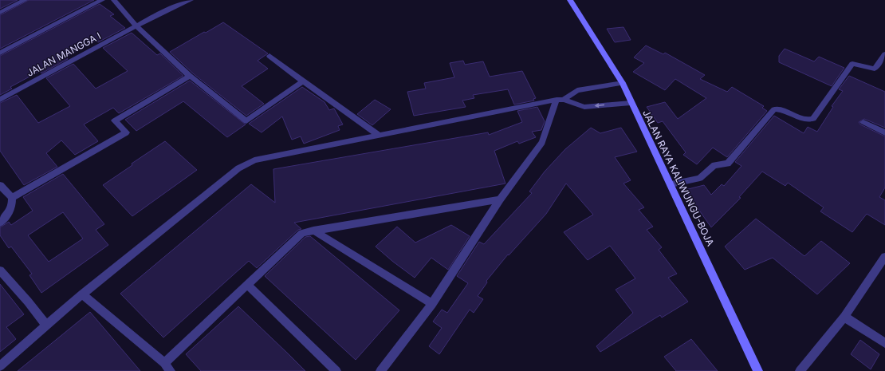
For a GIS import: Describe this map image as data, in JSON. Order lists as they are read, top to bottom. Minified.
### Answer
{"streets":{"main road":["JALAN RAYA KALIWUNGU-BOJA"],"street":["JALAN MANGGA I"]}}
